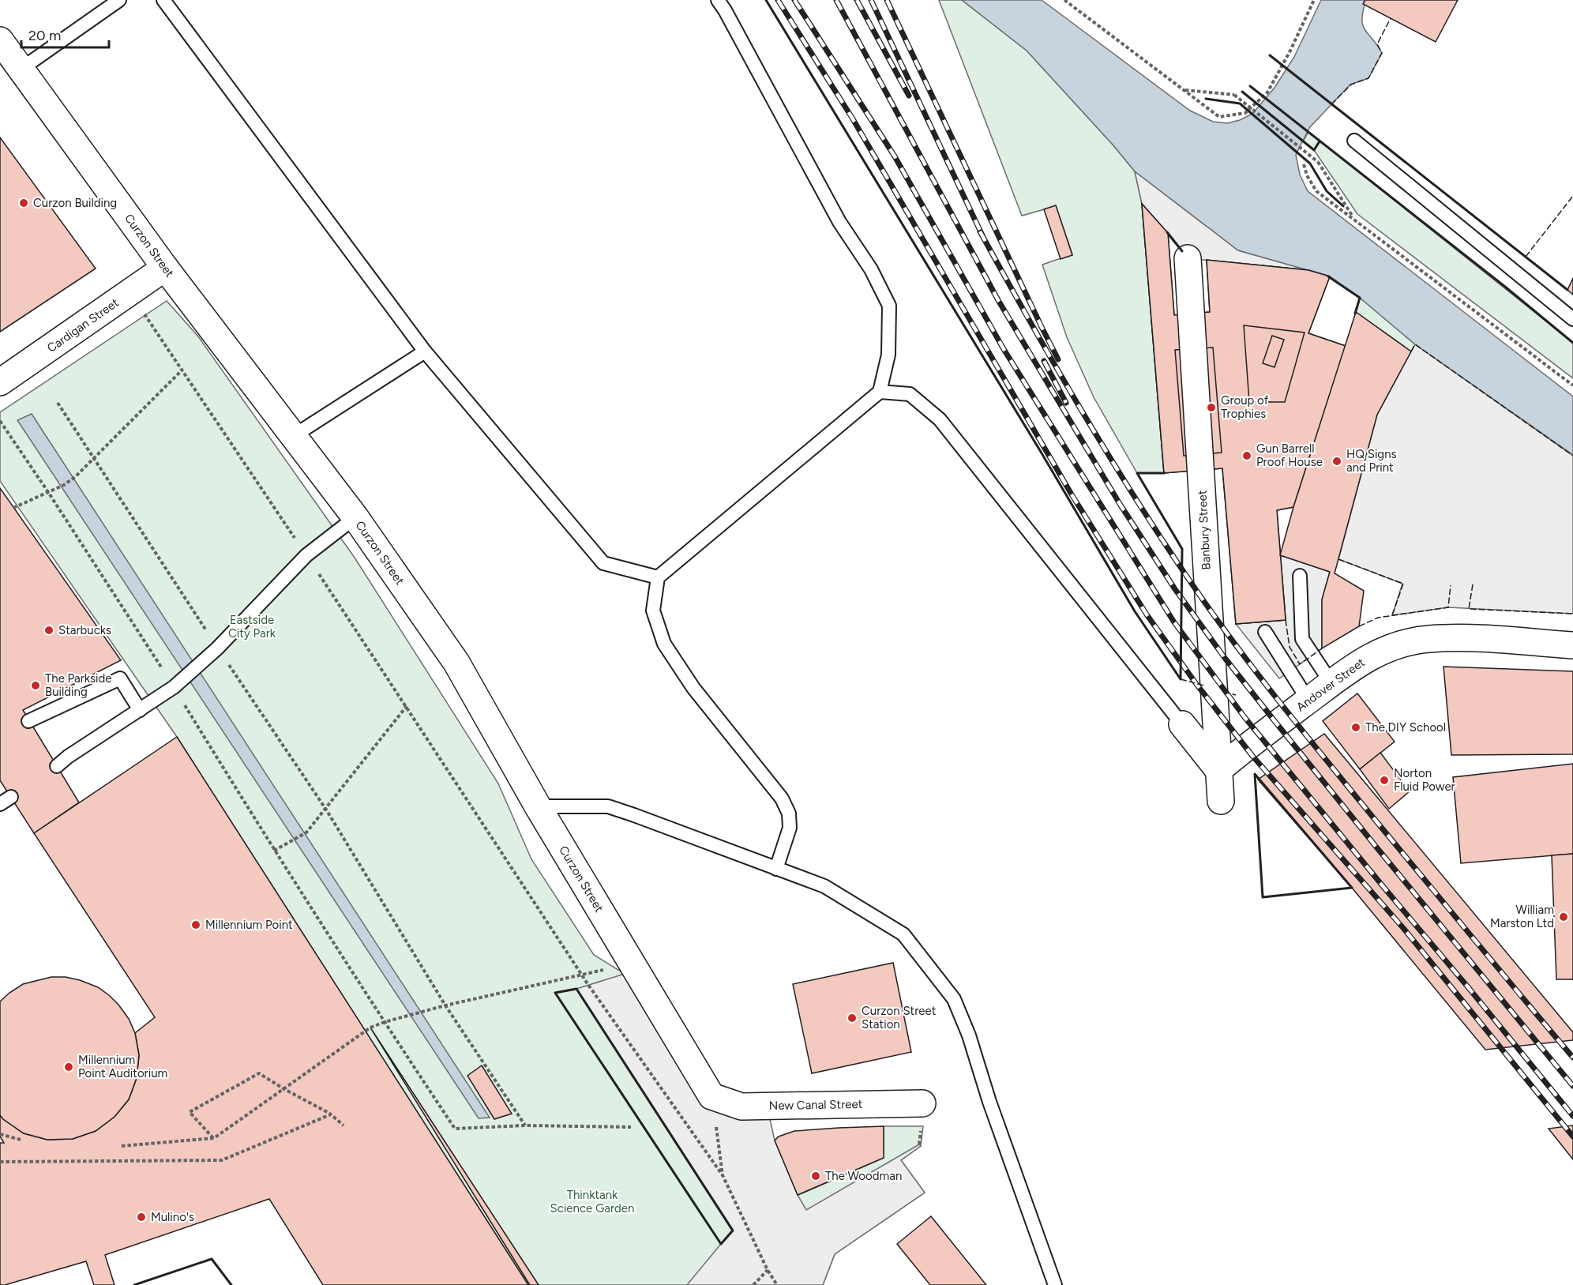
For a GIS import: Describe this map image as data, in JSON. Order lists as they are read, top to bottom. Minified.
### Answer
{"streets":{"street":["Curzon Street","Cardigan Street","Banbury Street","Andover Street","New Canal Street"]},"crossings":[["Curzon Street","Cardigan Street"],["Curzon Street","New Canal Street"],["Banbury Street","Andover Street"]],"parks":["Eastside City Park","Thinktank Science Garden"],"places":["Curzon Building","Group of Trophies","Gun Barrell Proof House","HQ Signs and Print","Starbucks","The Parkside Building","The DIY School","Norton Fluid Power","William Marston Ltd","Millennium Point","Curzon Street Station","Millennium Point Auditorium","The Woodman","Mulino's"],"scale_bar":"20 m"}
